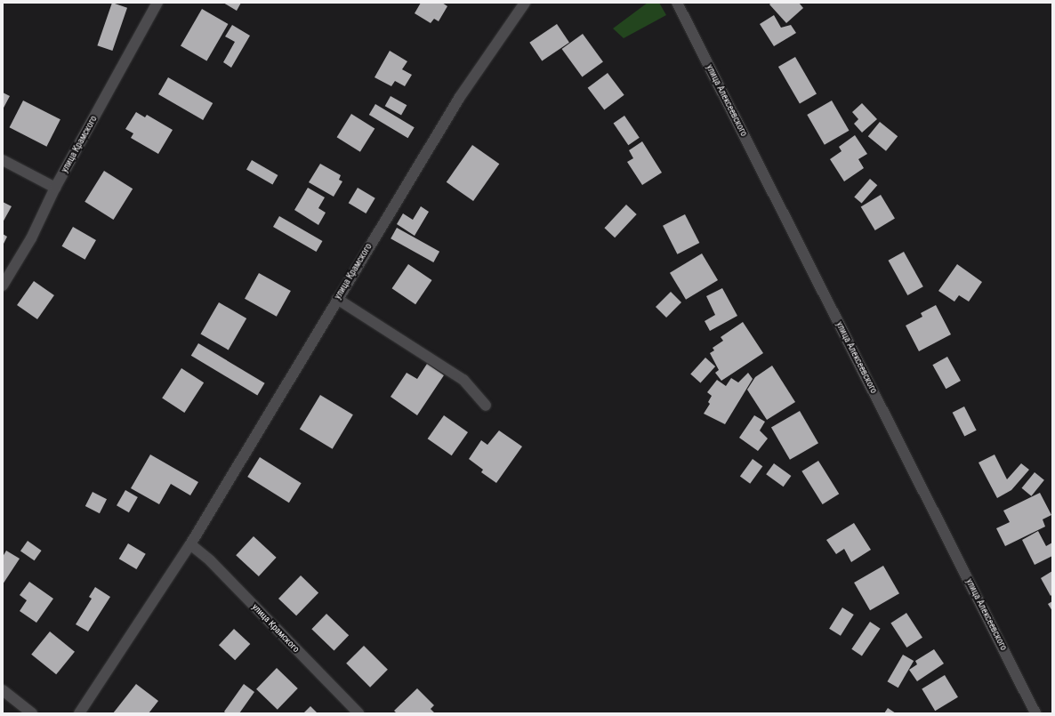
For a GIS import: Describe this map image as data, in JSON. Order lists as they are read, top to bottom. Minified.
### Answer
{"streets":{"street":["улица Алексеевского","улица Крамского"]}}
